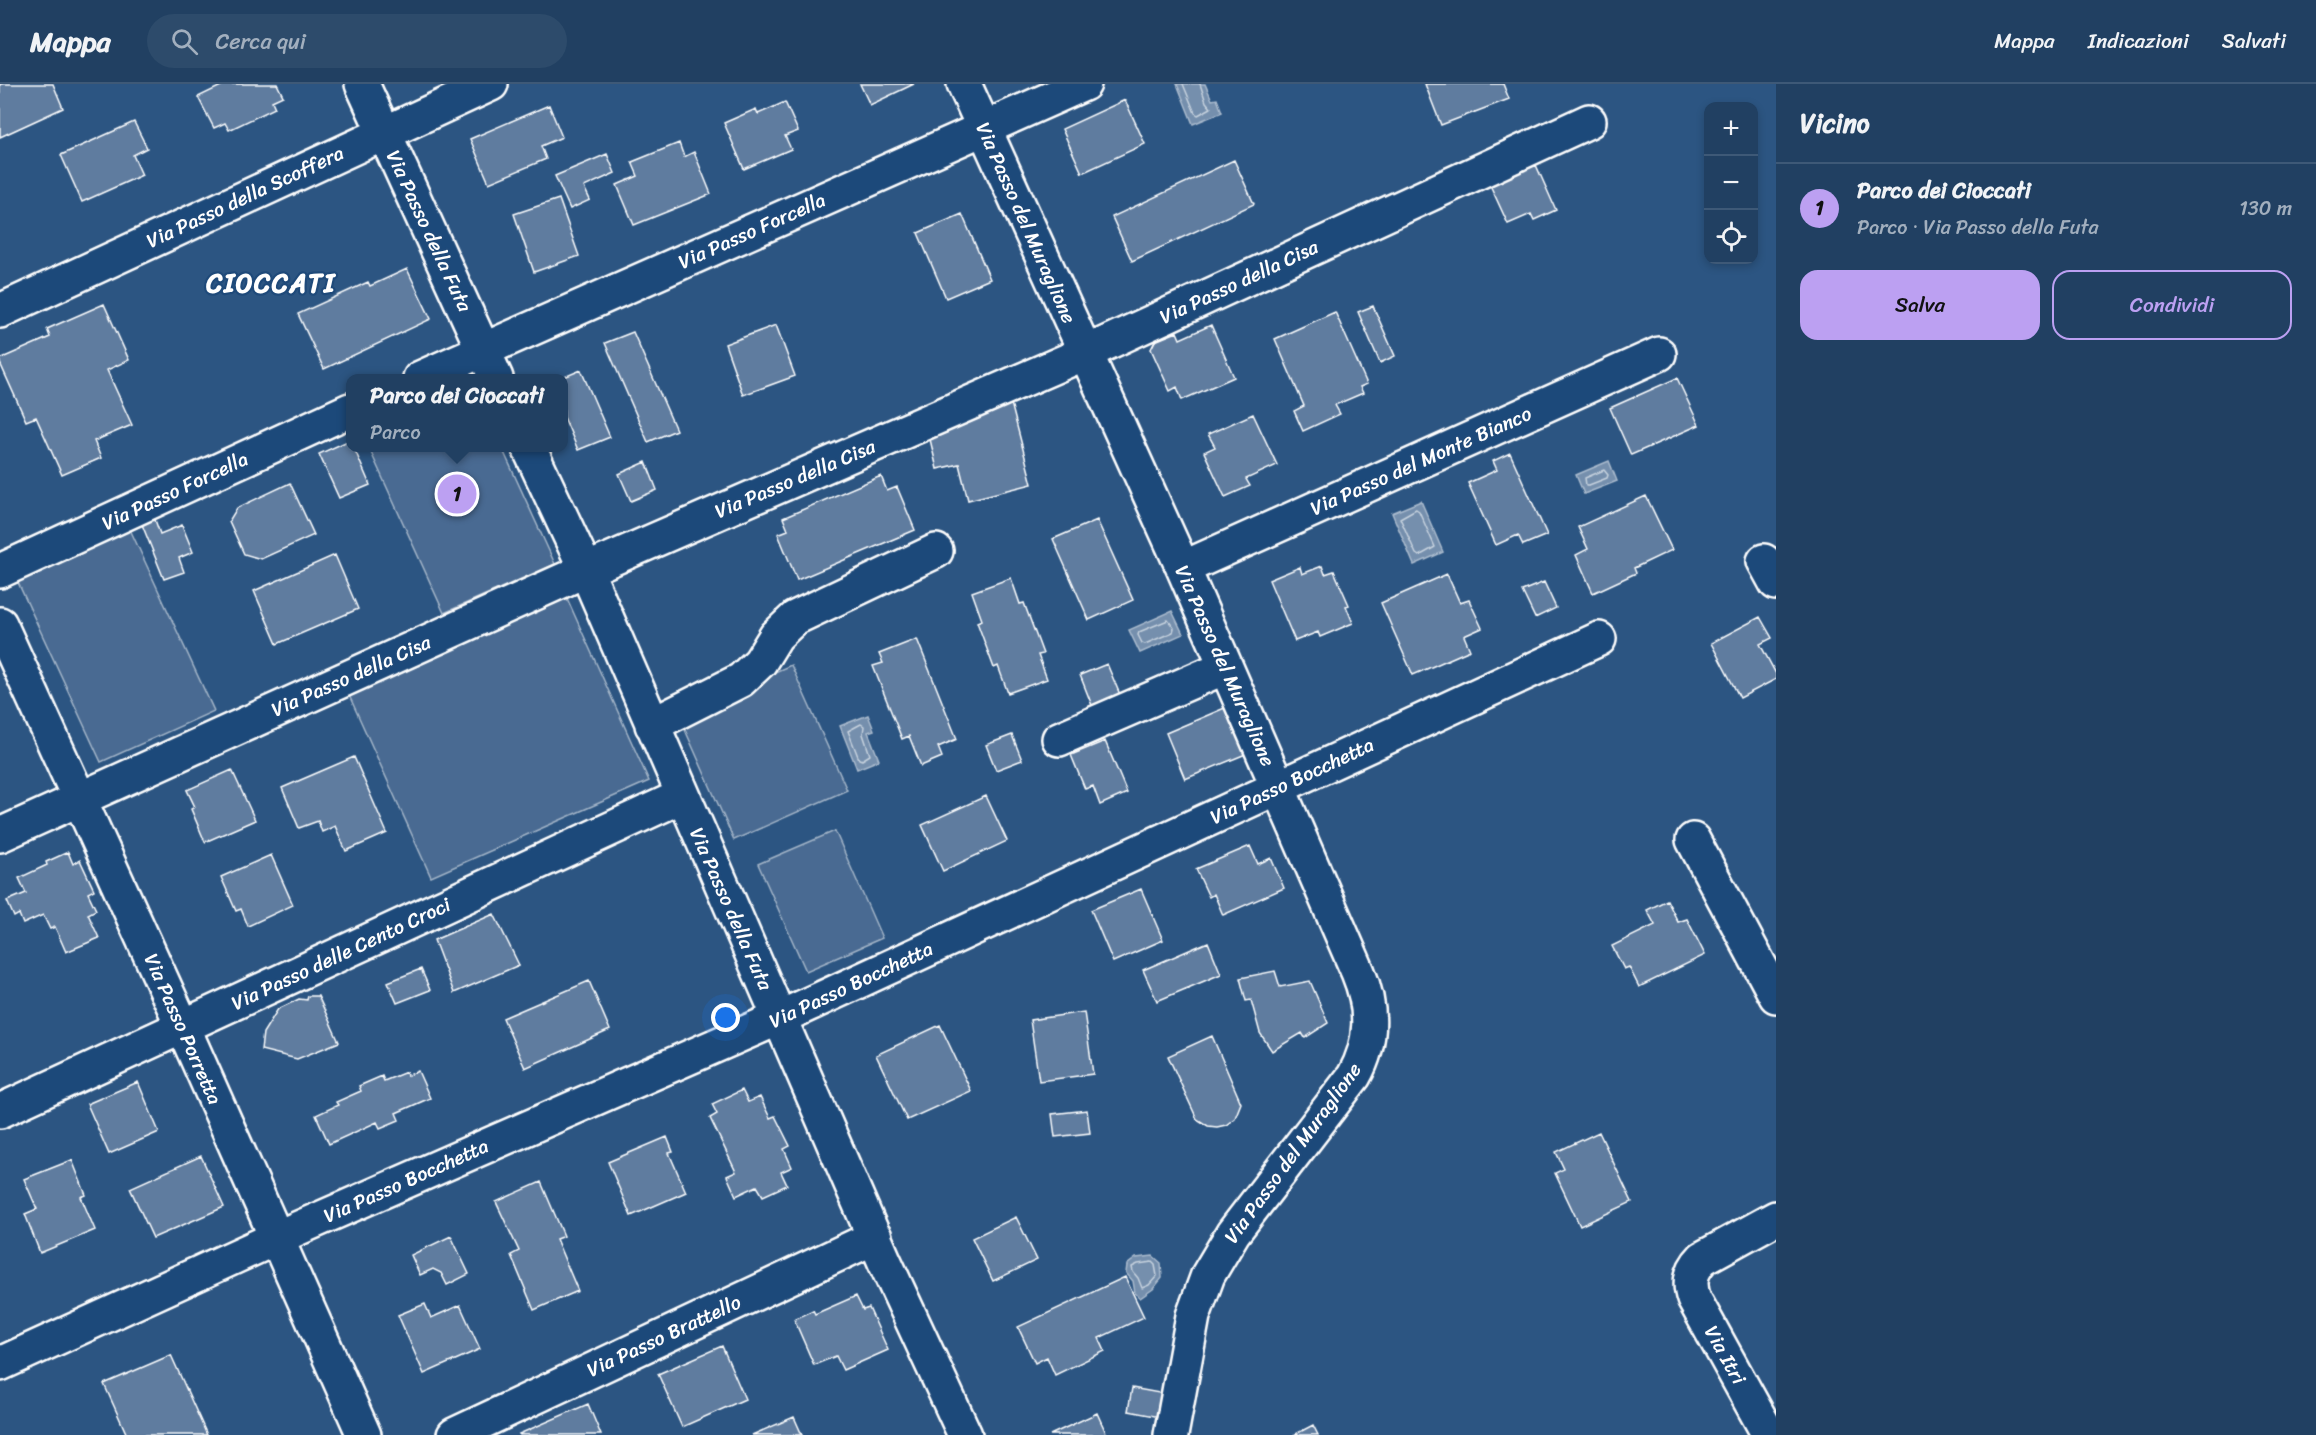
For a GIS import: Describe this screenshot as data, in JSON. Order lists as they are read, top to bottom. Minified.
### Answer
{"streets":{"street":["Via Passo della Scoffera","Via Passo del Muraglione","Via Passo della Futa","Via Passo Forcella","Via Passo della Cisa","Via Passo del Monte Bianco","Via Passo Bocchetta","Via Passo delle Cento Croci","Via Passo Porretta","Via Passo Brattello","Via Itri"]},"crossings":[["Via Passo della Scoffera","Via Passo della Futa"],["Via Passo del Muraglione","Via Passo Forcella"],["Via Passo del Muraglione","Via Passo della Cisa"],["Via Passo del Muraglione","Via Passo del Monte Bianco"],["Via Passo del Muraglione","Via Passo Bocchetta"],["Via Passo della Futa","Via Passo Forcella"],["Via Passo della Futa","Via Passo della Cisa"],["Via Passo della Futa","Via Passo Bocchetta"],["Via Passo della Futa","Via Passo delle Cento Croci"],["Via Passo della Futa","Via Passo Brattello"],["Via Passo della Cisa","Via Passo Porretta"],["Via Passo Bocchetta","Via Passo Porretta"],["Via Passo delle Cento Croci","Via Passo Porretta"]],"districts":["CIOCCATI"],"page":{"header":"Mappa","search":"Cerca qui","nav":["Mappa","Indicazioni","Salvati"],"heading":"Vicino","map_buttons":["+","−"],"list":[{"mark":"1","name":"Parco dei Cioccati","note":"Parco · Via Passo della Futa","value":"130 m"}],"buttons":["Salva","Condividi"],"popup":["Parco dei Cioccati","Parco"],"pins":"1"}}
